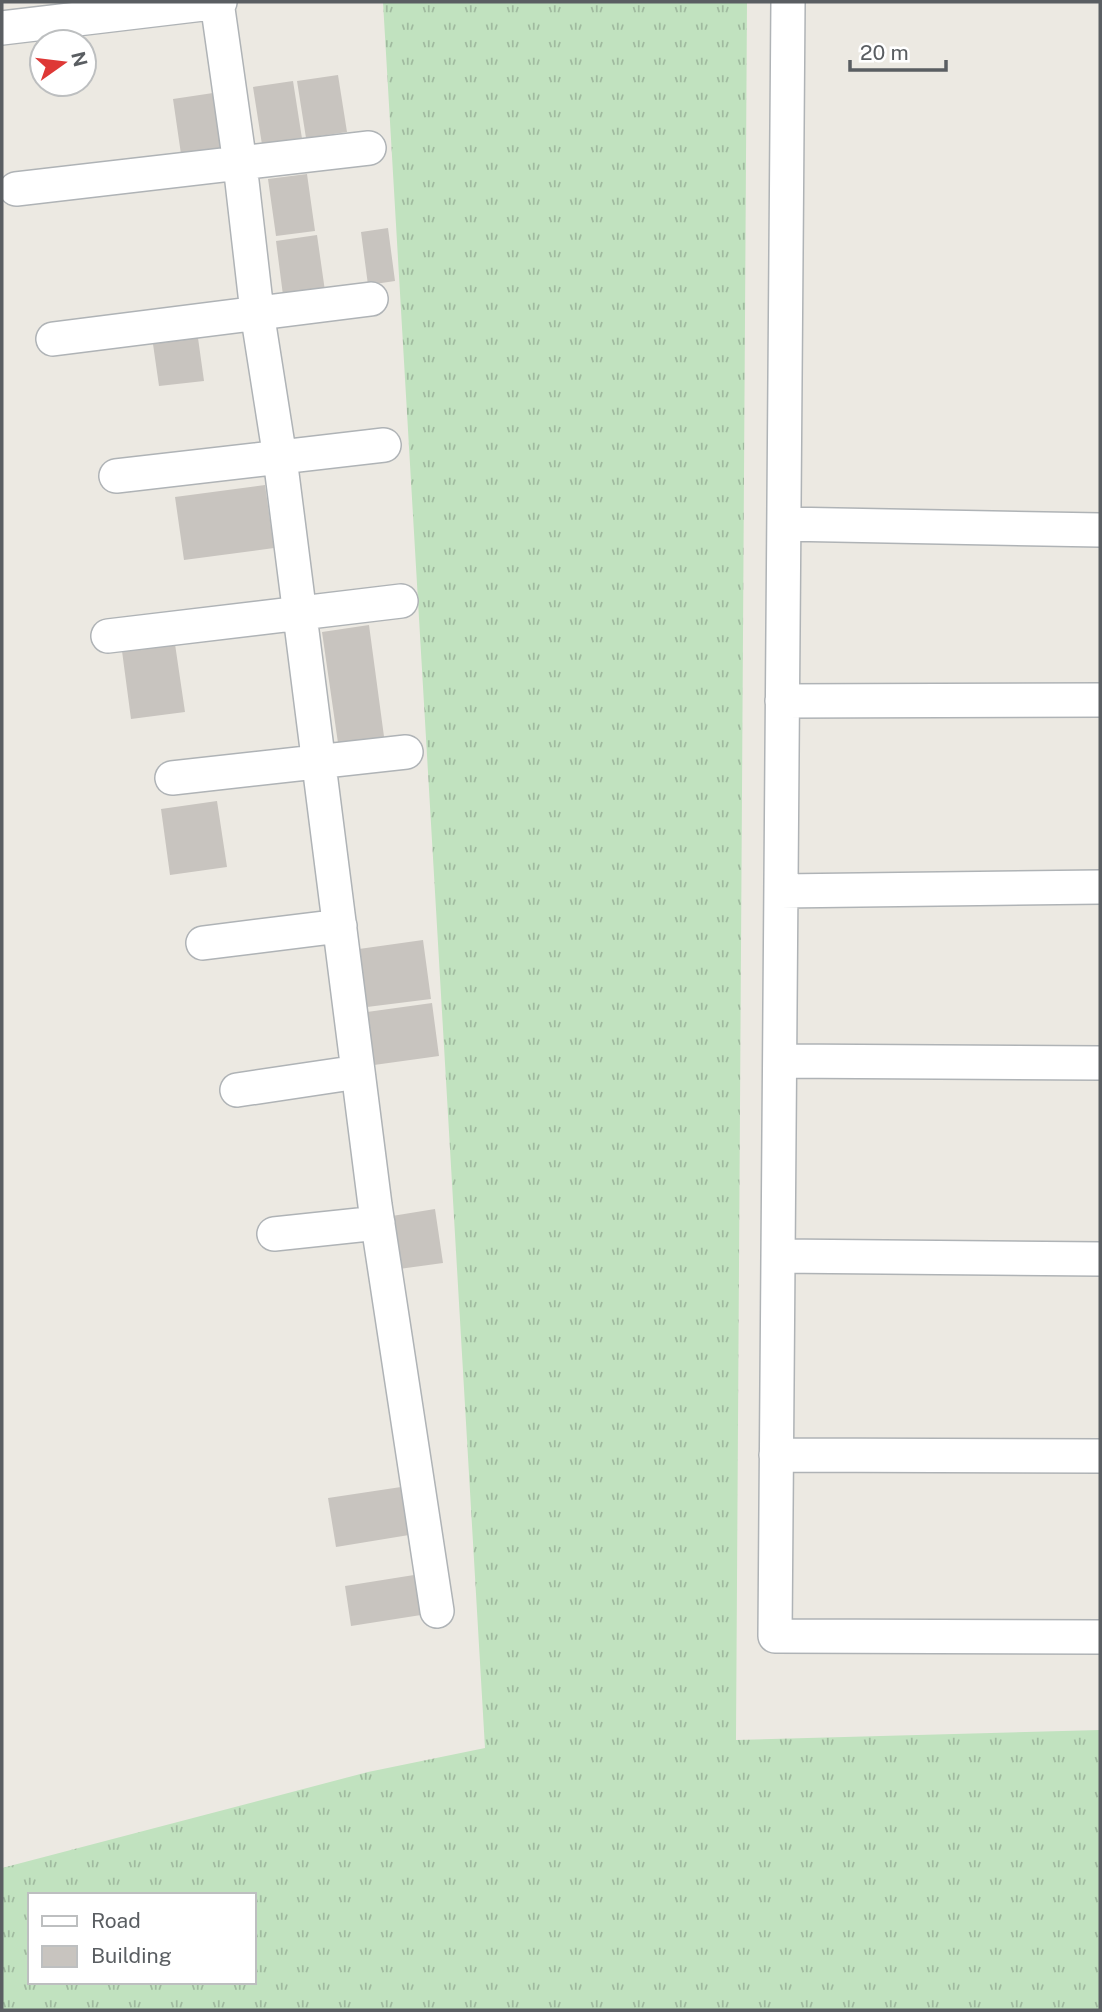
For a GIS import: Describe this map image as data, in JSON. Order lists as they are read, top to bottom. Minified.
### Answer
{"legend":["Road","Building"],"scale_bar":"20 m","north":"right"}
